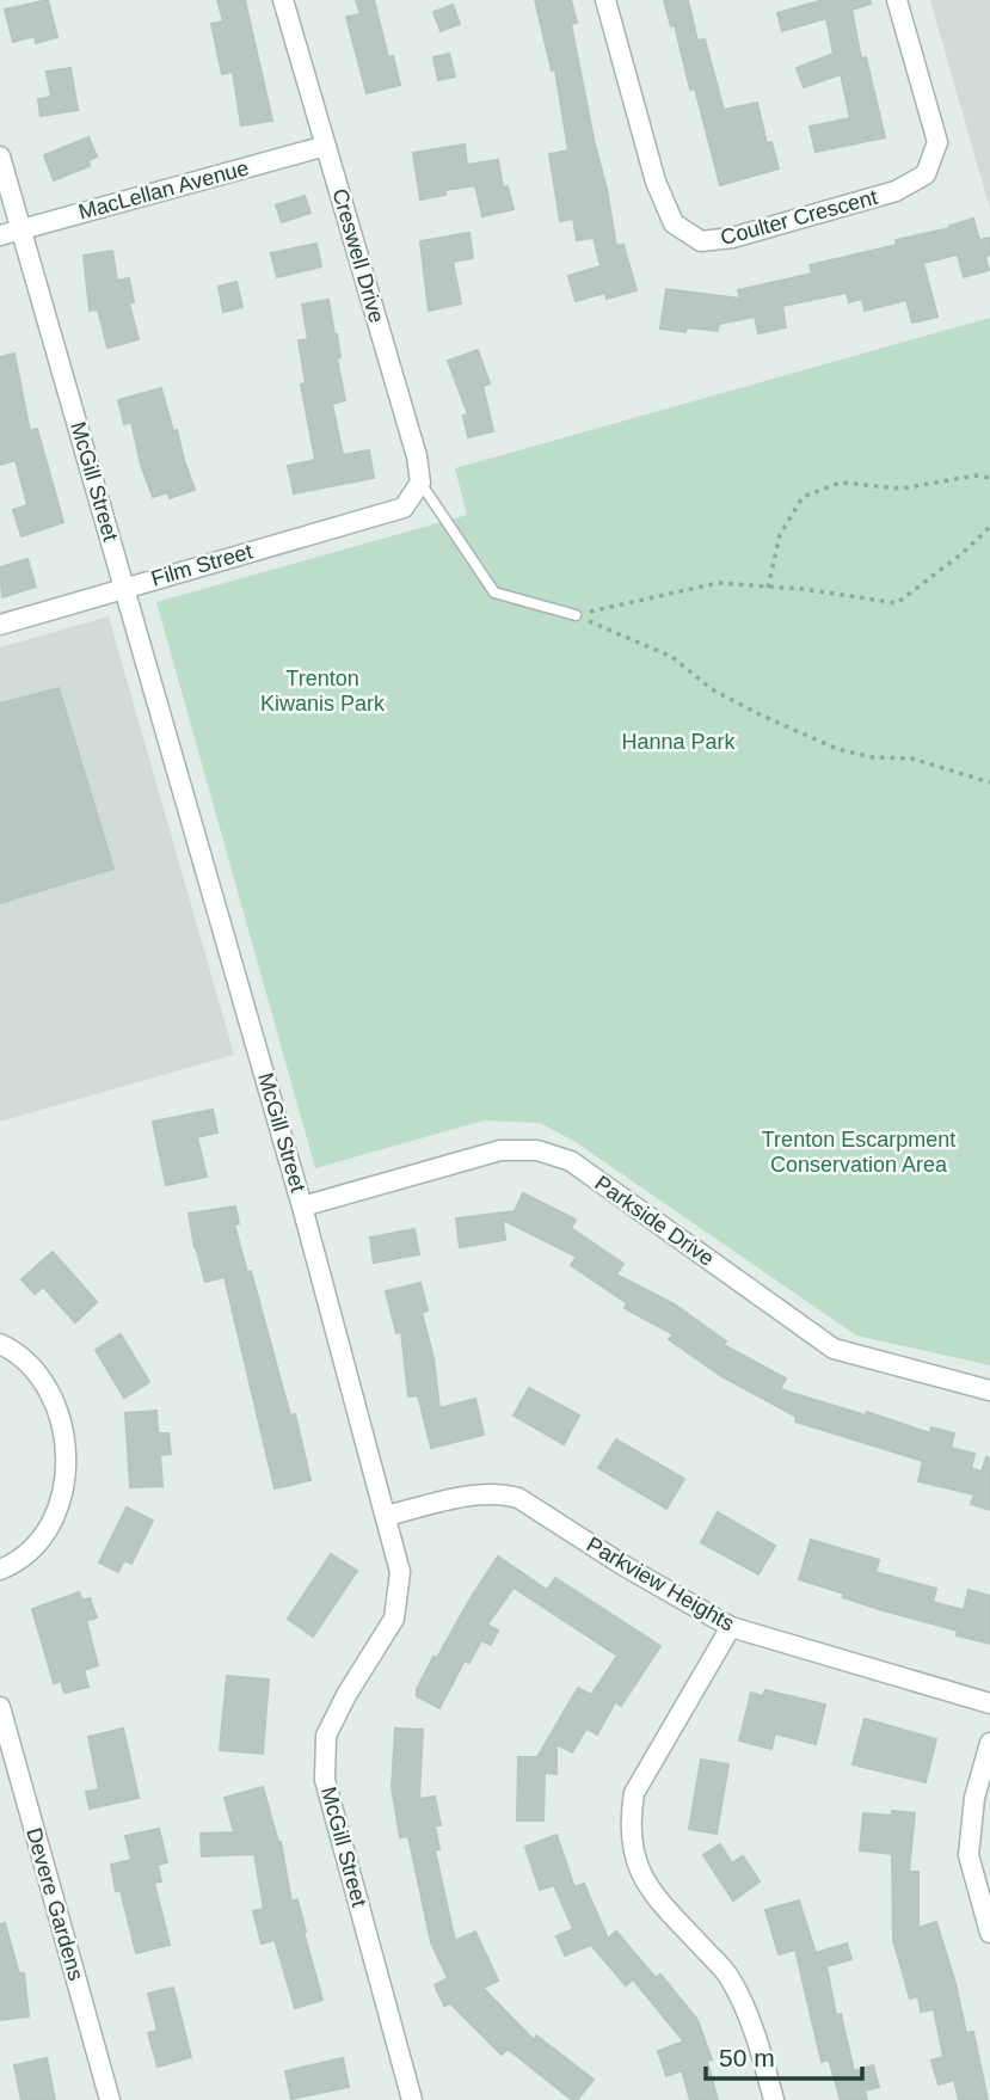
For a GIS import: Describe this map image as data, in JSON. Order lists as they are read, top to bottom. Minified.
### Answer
{"streets":{"street":["MacLellan Avenue","Coulter Crescent","Creswell Drive","McGill Street","Film Street","Parkside Drive","Parkview Heights","Devere Gardens"]},"crossings":[["MacLellan Avenue","Creswell Drive"],["MacLellan Avenue","McGill Street"],["Creswell Drive","Film Street"],["McGill Street","Film Street"],["McGill Street","Parkside Drive"],["McGill Street","Parkview Heights"]],"parks":["Trenton Kiwanis Park","Hanna Park","Trenton Escarpment Conservation Area"],"scale_bar":"50 m"}
